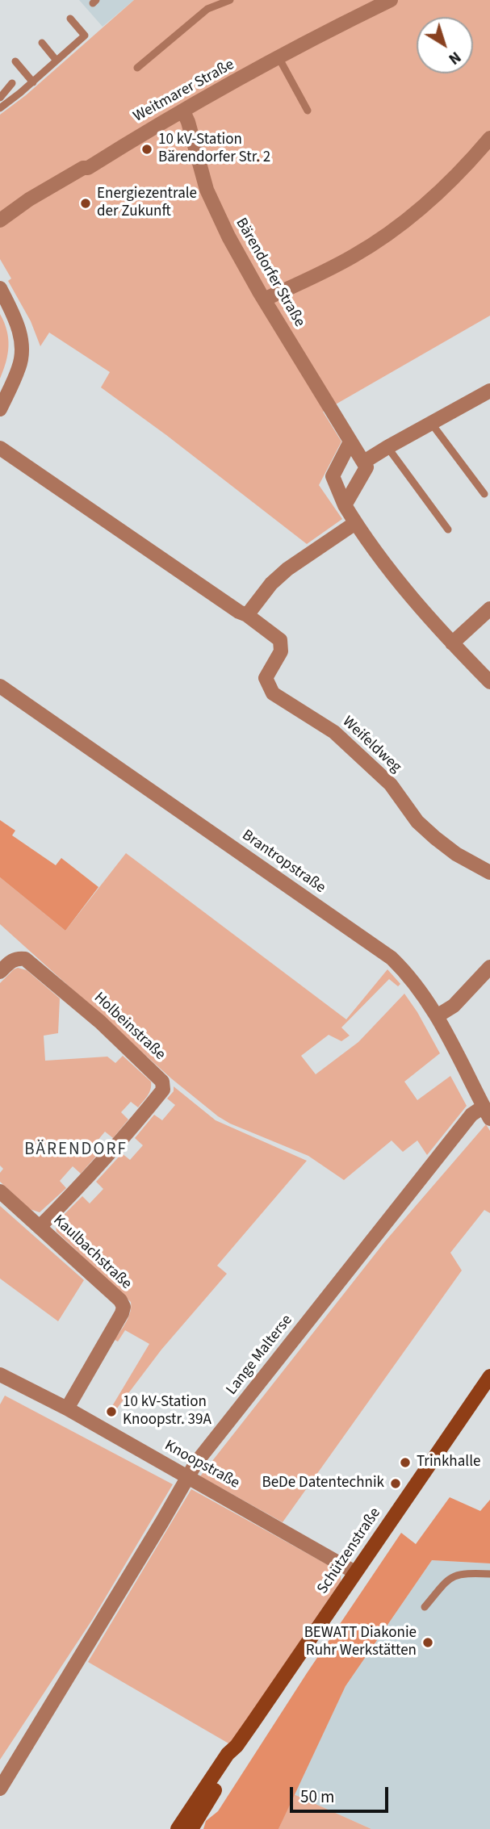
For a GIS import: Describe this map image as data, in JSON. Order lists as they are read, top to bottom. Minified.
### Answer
{"streets":{"street":["Weitmarer Straße","Bärendorfer Straße","Weifeldweg","Brantropstraße","Holbeinstraße","Kaulbachstraße","Lange Malterse","Knoopstraße","Schützenstraße"]},"crossings":[["Weitmarer Straße","Bärendorfer Straße"],["Brantropstraße","Lange Malterse"],["Holbeinstraße","Kaulbachstraße"],["Kaulbachstraße","Knoopstraße"],["Lange Malterse","Knoopstraße"],["Knoopstraße","Schützenstraße"]],"districts":["BÄRENDORF"],"places":["10 kV-Station Bärendorfer Str. 2","Energiezentrale der Zukunft","10 kV-Station Knoopstr. 39A","Trinkhalle","BeDe Datentechnik","BEWATT Diakonie Ruhr Werkstätten"],"scale_bar":"50 m","north":"bottom right"}
